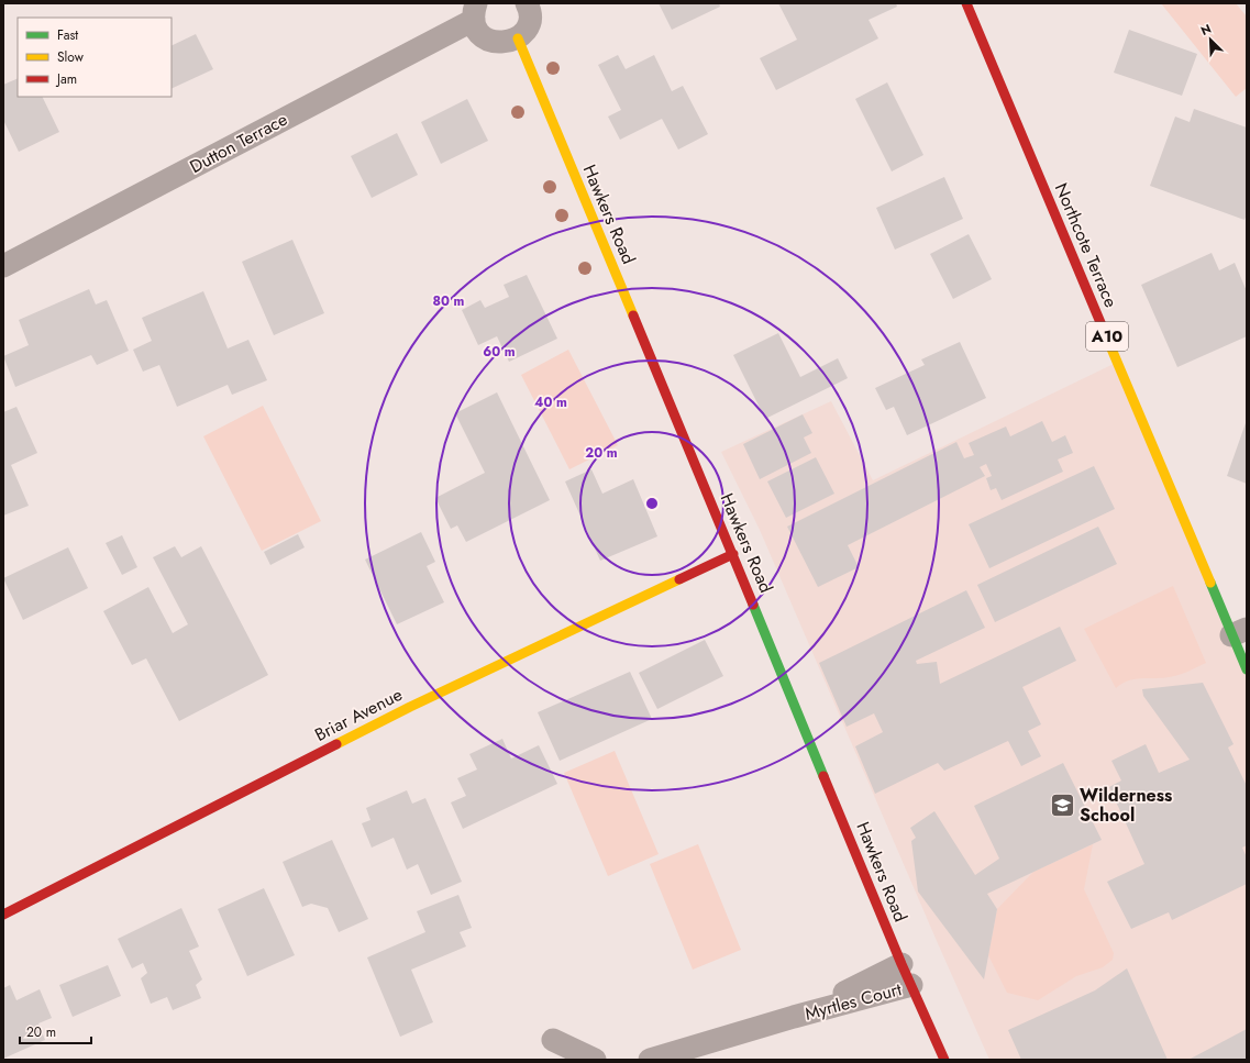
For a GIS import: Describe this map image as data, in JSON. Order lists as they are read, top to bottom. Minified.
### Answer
{"streets":{"main road":["Hawkers Road","Northcote Terrace","A10","Briar Avenue"],"street":["Dutton Terrace","Myrtles Court"]},"crossings":[["Hawkers Road","Briar Avenue"],["Hawkers Road","Myrtles Court"]],"places":{"school or university":["Wilderness School"]},"legend":["Fast","Slow","Jam"],"scale_bar":"20 m","north":"top left","rings":["80 m","60 m","40 m","20 m"]}
